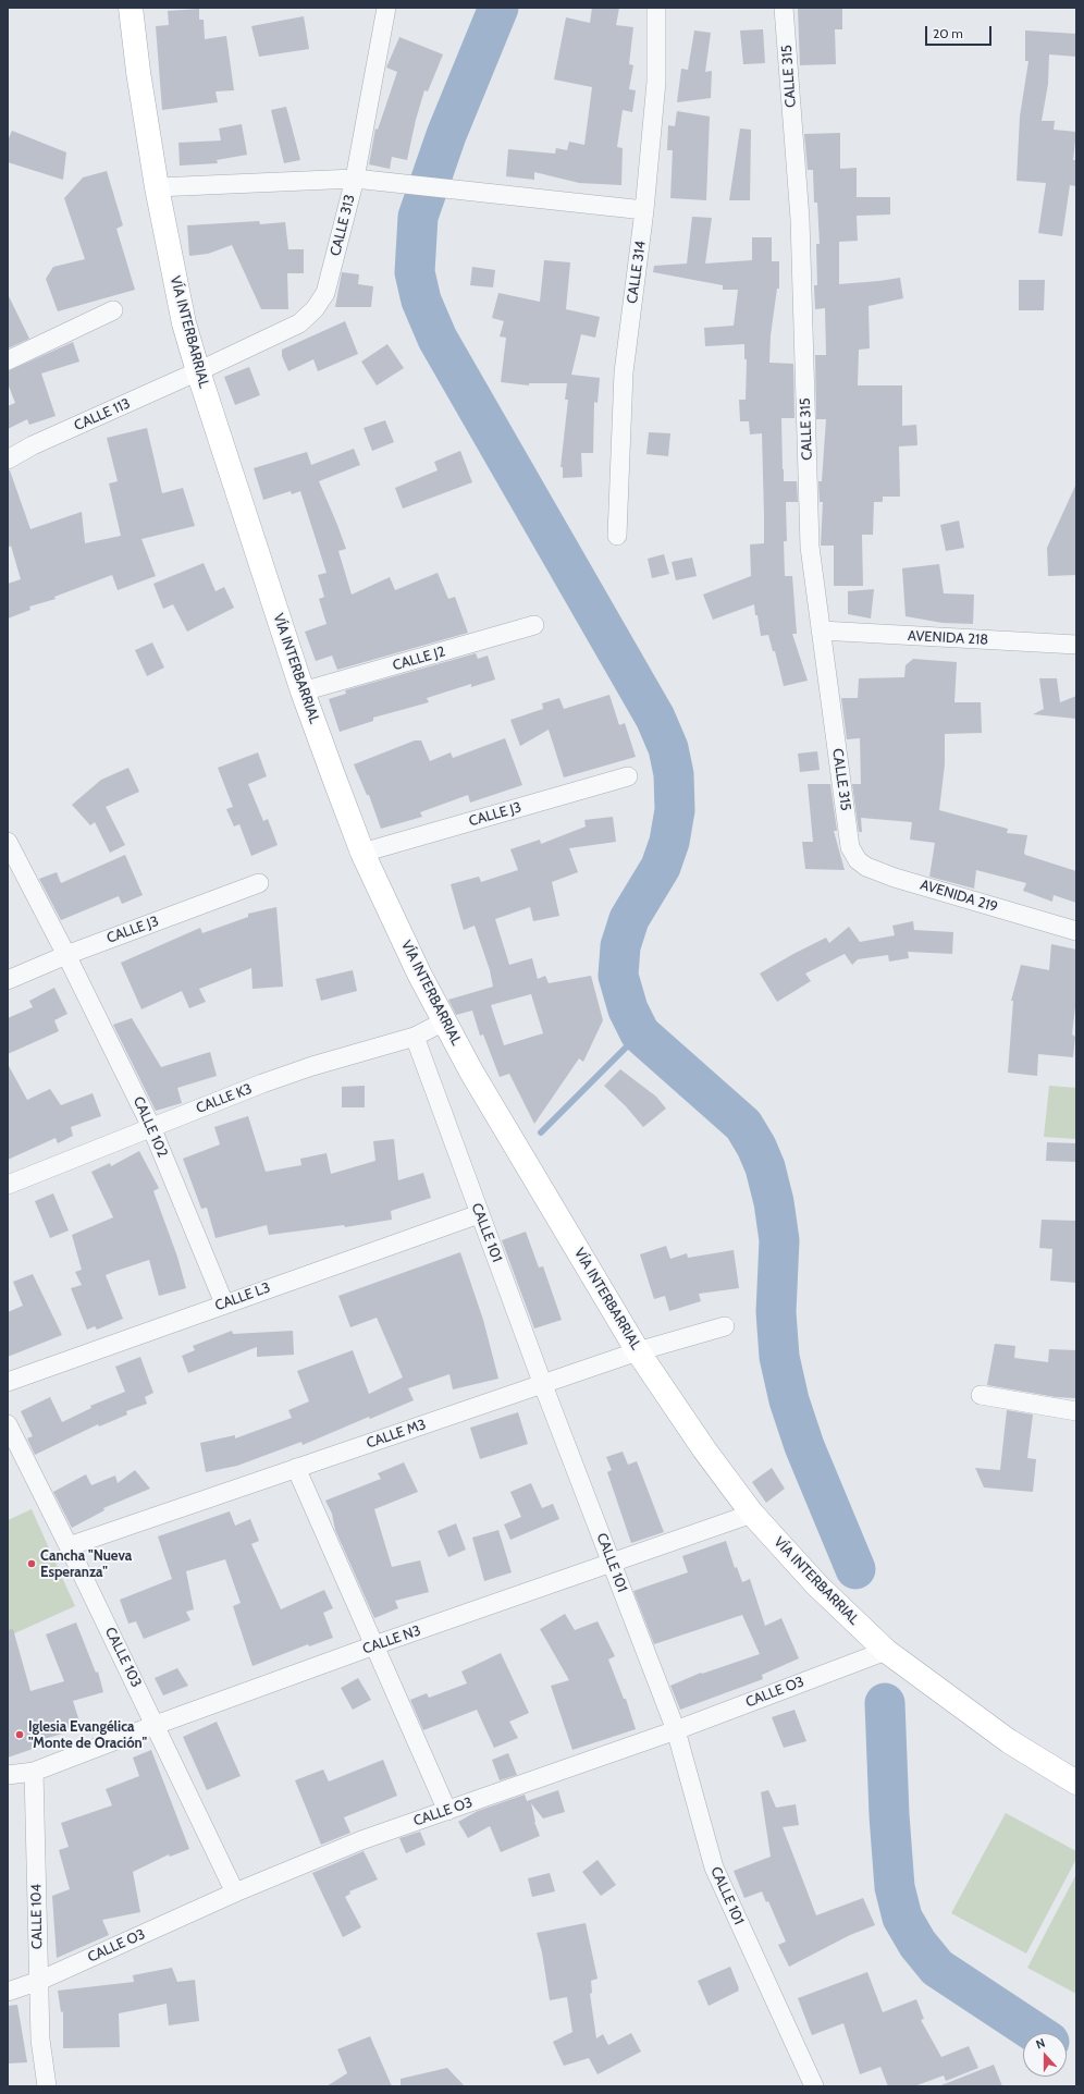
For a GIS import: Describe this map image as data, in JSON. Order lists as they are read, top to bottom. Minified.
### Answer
{"streets":{"main road":["VÍA INTERBARRIAL"],"street":["CALLE 315","CALLE 313","CALLE 314","CALLE 113","AVENIDA 218","CALLE J2","CALLE J3","AVENIDA 219","CALLE K3","CALLE 102","CALLE 101","CALLE L3","CALLE M3","CALLE N3","CALLE 103","CALLE O3","CALLE 104"]},"crossings":[["CALLE 315","AVENIDA 218"],["CALLE 315","AVENIDA 219"],["CALLE 313","VÍA INTERBARRIAL"],["CALLE 313","CALLE 113"],["VÍA INTERBARRIAL","CALLE 113"],["VÍA INTERBARRIAL","CALLE J2"],["VÍA INTERBARRIAL","CALLE J3"],["VÍA INTERBARRIAL","CALLE K3"],["VÍA INTERBARRIAL","CALLE M3"],["VÍA INTERBARRIAL","CALLE N3"],["VÍA INTERBARRIAL","CALLE O3"],["CALLE J3","CALLE 102"],["CALLE K3","CALLE 102"],["CALLE K3","CALLE 101"],["CALLE 102","CALLE L3"],["CALLE 101","CALLE L3"],["CALLE 101","CALLE M3"],["CALLE 101","CALLE N3"],["CALLE 101","CALLE O3"],["CALLE M3","CALLE 103"],["CALLE N3","CALLE 103"],["CALLE N3","CALLE 104"],["CALLE 103","CALLE O3"],["CALLE O3","CALLE 104"]],"places":["Cancha \"Nueva Esperanza\"","Iglesia Evangélica \"Monte de Oración\""],"scale_bar":"20 m","north":"top"}
